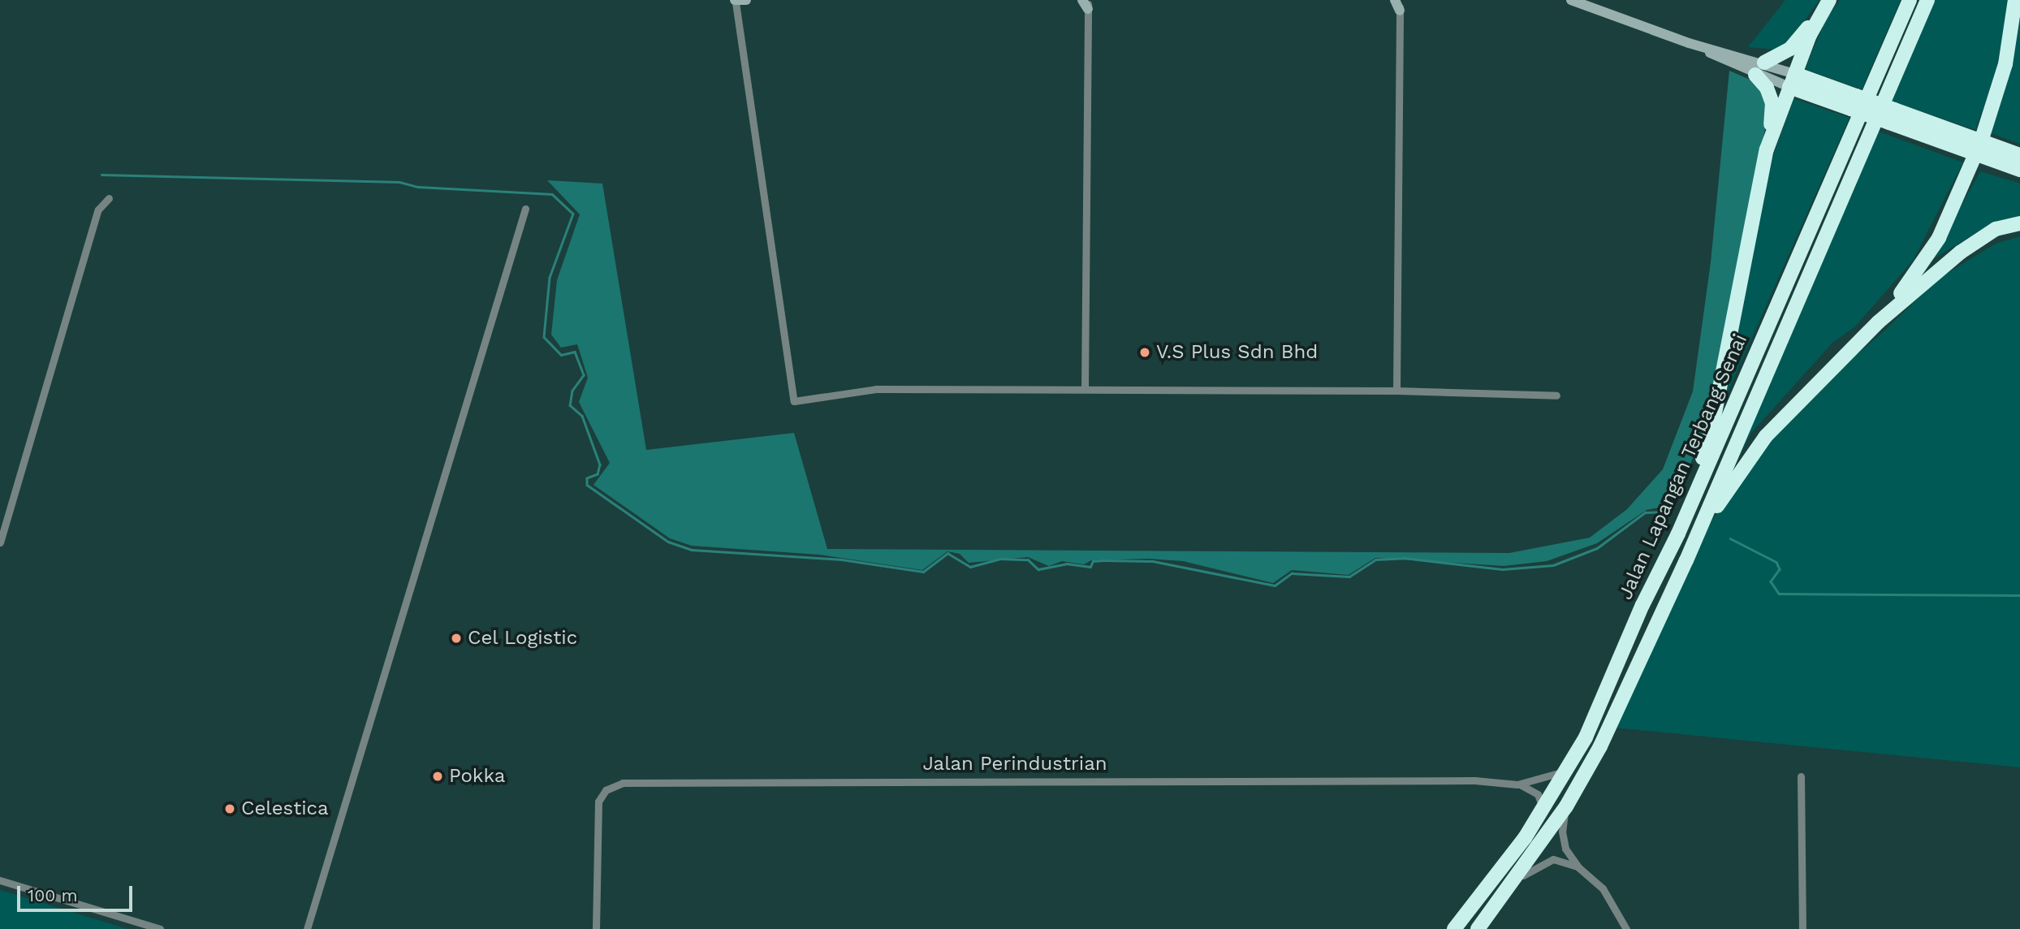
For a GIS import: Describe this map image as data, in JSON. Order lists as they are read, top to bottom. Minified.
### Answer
{"streets":{"highway":["Jalan Lapangan Terbang Senai"],"street":["Jalan Perindustrian"]},"crossings":[["Jalan Lapangan Terbang Senai","Jalan Perindustrian"]],"places":["V.S Plus Sdn Bhd","Cel Logistic","Pokka","Celestica"],"scale_bar":"100 m"}
